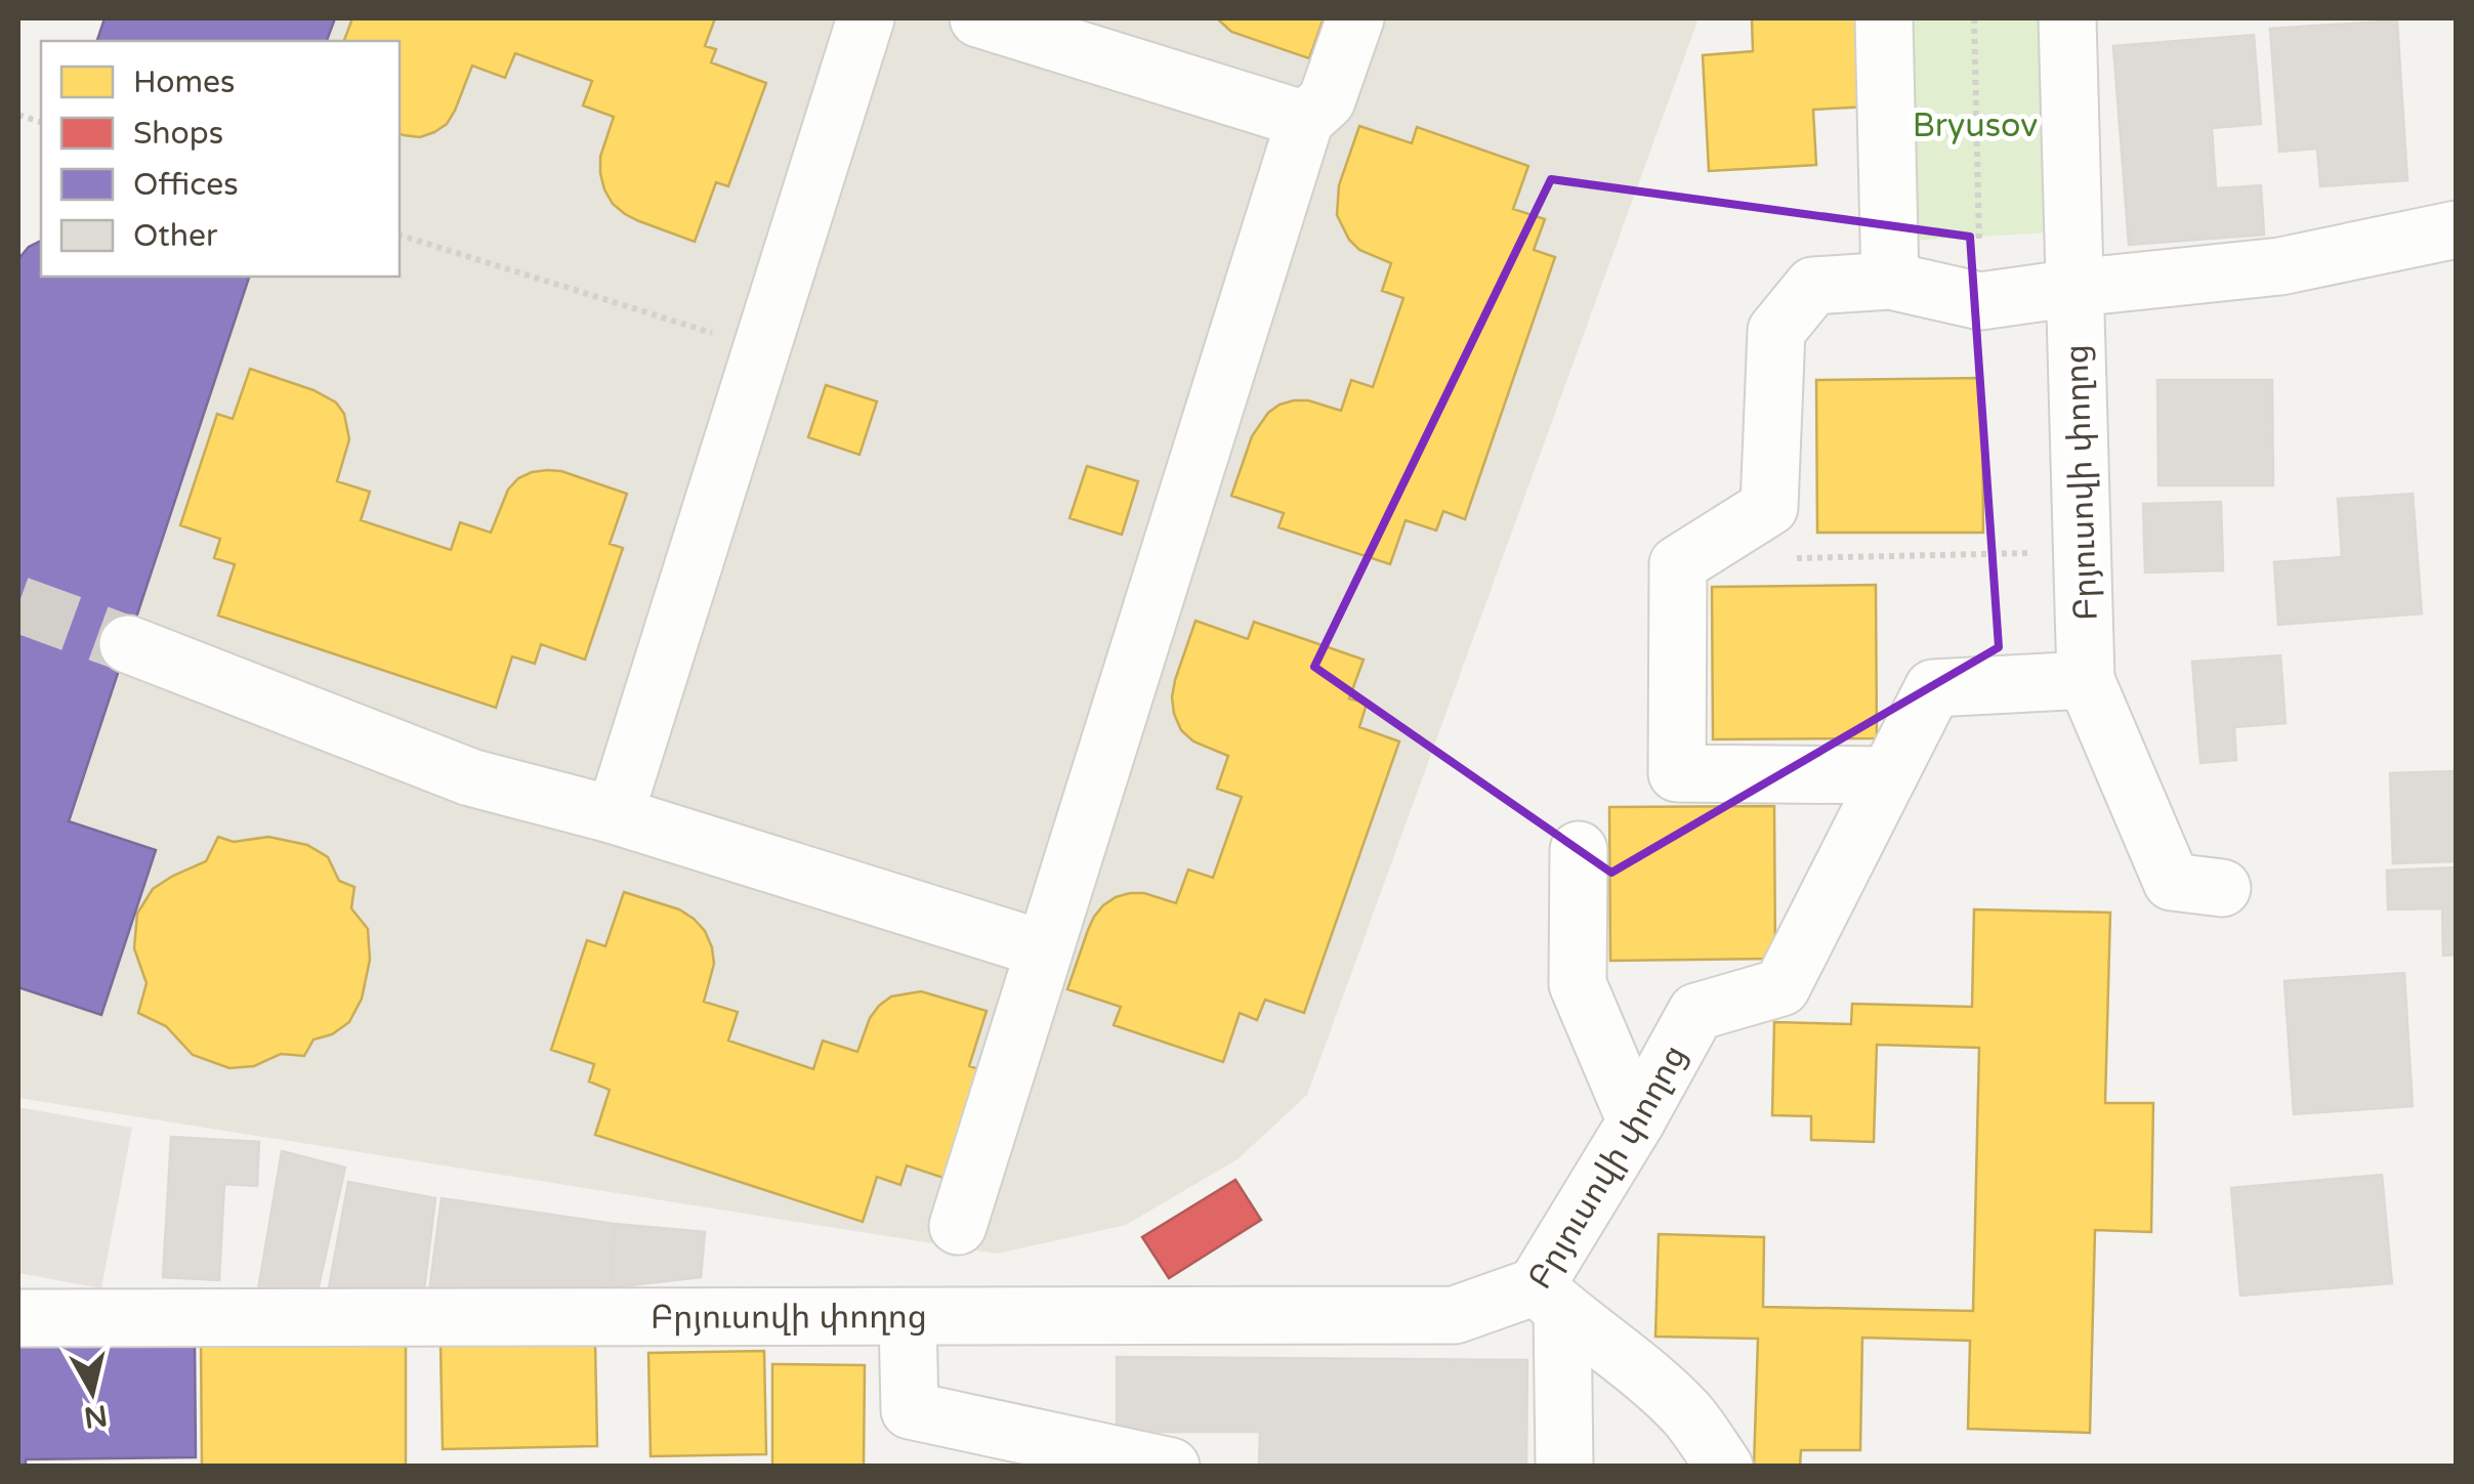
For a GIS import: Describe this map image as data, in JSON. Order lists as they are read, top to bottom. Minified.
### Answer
{"streets":{"street":["Բրյուսովի փողոց"]},"parks":["Bryusov"],"legend":["Homes","Shops","Offices","Other"],"north":"bottom"}
